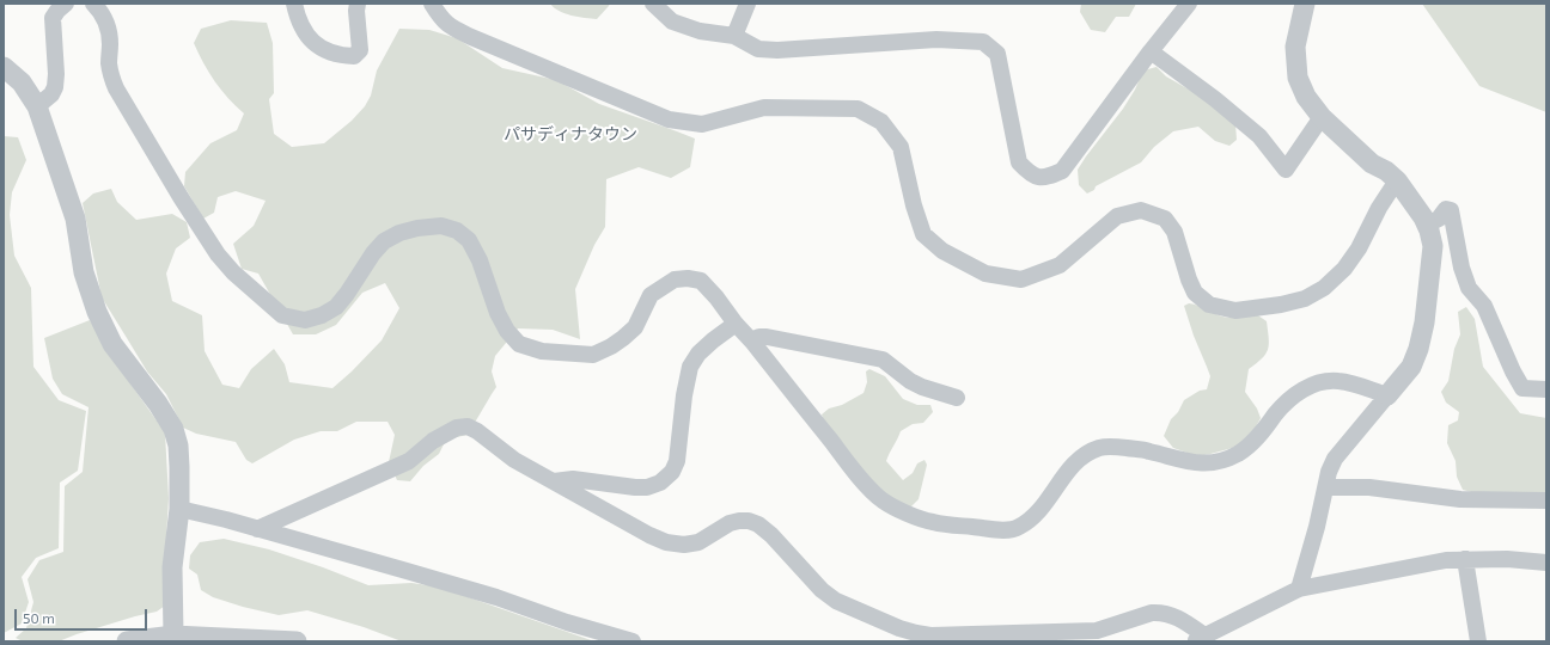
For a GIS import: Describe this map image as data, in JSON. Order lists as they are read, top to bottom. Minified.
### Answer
{"districts":["パサディナタウン"],"scale_bar":"50 m"}
